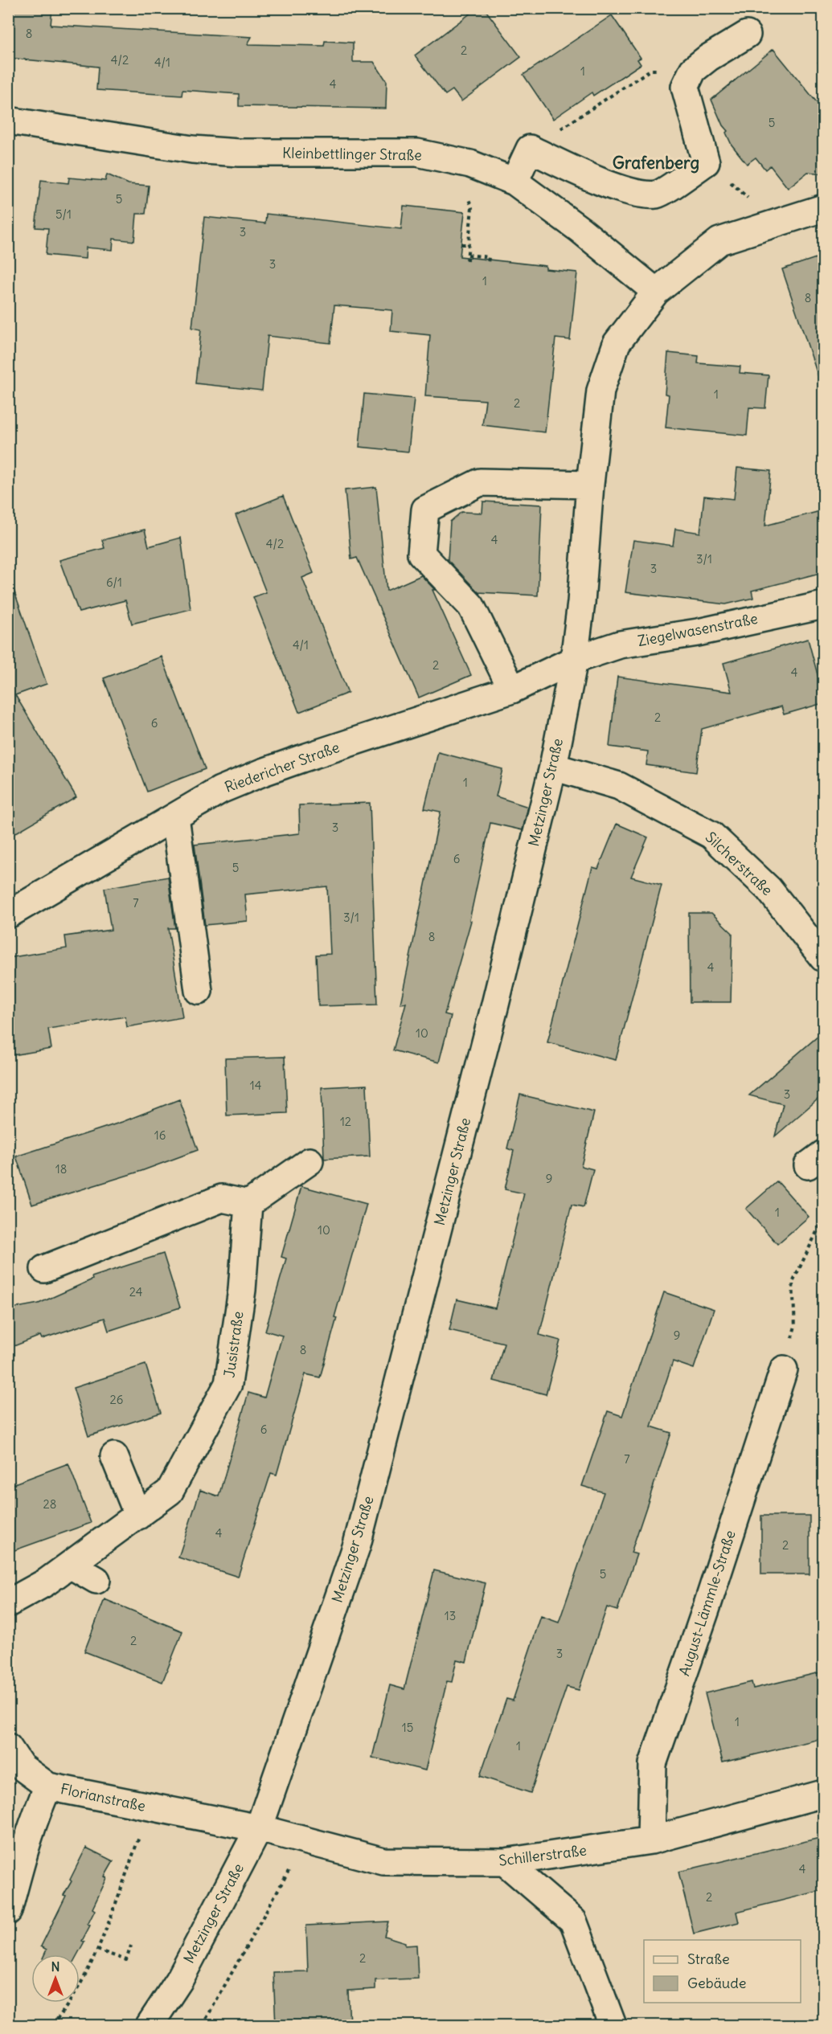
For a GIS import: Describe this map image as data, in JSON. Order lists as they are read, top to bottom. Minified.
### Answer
{"streets":{"street":["Kleinbettlinger Straße","Ziegelwasenstraße","Riedericher Straße","Metzinger Straße","Silcherstraße","Jusistraße","August-Lämmle-Straße","Florianstraße","Schillerstraße"]},"crossings":[["Kleinbettlinger Straße","Metzinger Straße"],["Ziegelwasenstraße","Riedericher Straße"],["Ziegelwasenstraße","Metzinger Straße"],["Riedericher Straße","Metzinger Straße"],["Metzinger Straße","Silcherstraße"],["Metzinger Straße","Florianstraße"],["Metzinger Straße","Schillerstraße"],["August-Lämmle-Straße","Schillerstraße"],["Florianstraße","Schillerstraße"]],"districts":["Grafenberg"],"house_numbers":["8","2","4/2","4/1","1","4","5","5","5/1","3","3","1","8","1","2","4","4/2","3/1","3","6/1","4/1","2","4","2","6","1","3","6","5","7","3/1","8","4","10","14","3","12","16","18","9","1","10","24","9","8","26","6","7","28","4","2","5","13","2","3","1","15","1","4","2","2"],"legend":["Straße","Gebäude"],"north":"top"}
